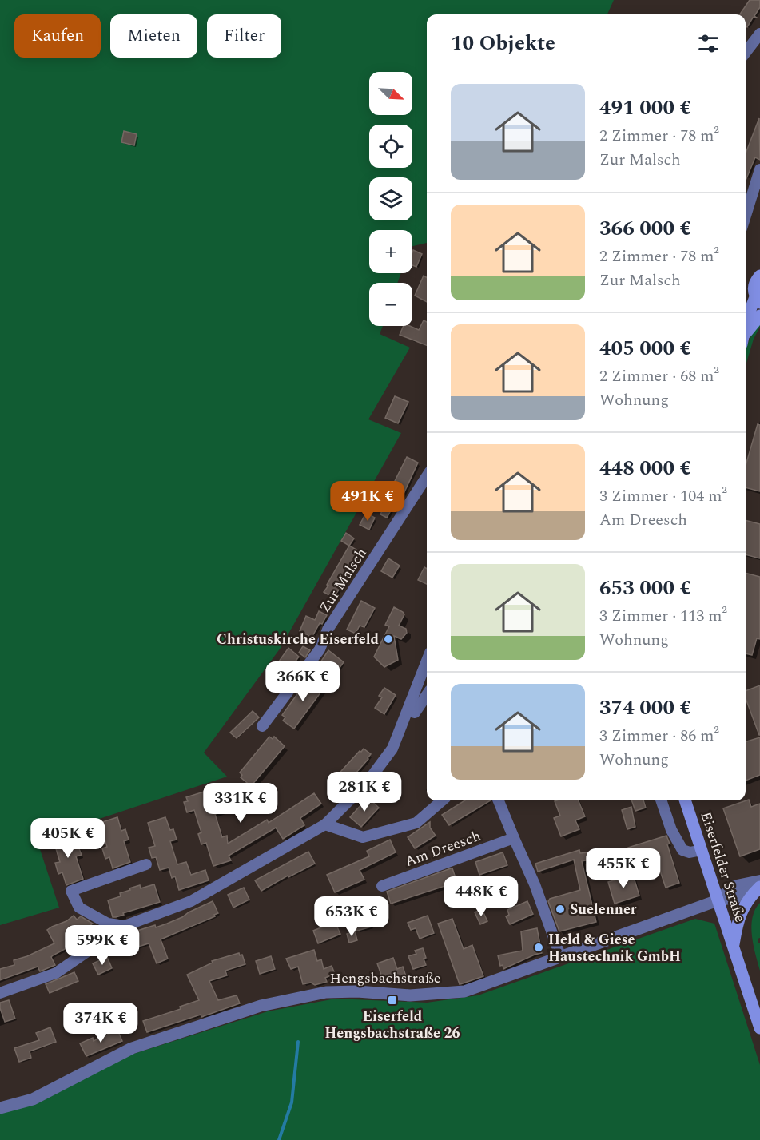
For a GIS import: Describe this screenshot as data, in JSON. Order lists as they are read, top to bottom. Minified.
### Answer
{"streets":{"main road":["Eiserfelder Straße"],"street":["Zur Malsch","Am Dreesch","Hengsbachstraße"]},"crossings":[["Eiserfelder Straße","Hengsbachstraße"]],"places":{"other":["Christuskirche Eiserfeld","Suelenner","Held & Giese Haustechnik GmbH"],"transit":["Eiserfeld Hengsbachstraße 26"]},"north":"bottom right","page":{"chip":["Kaufen","Mieten","Filter"],"heading":"10 Objekte","map_buttons":["+","−"],"list":[{"name":"491 000 €","note":"2 Zimmer · 78 m² · Zur Malsch"},{"name":"366 000 €","note":"2 Zimmer · 78 m² · Zur Malsch"},{"name":"405 000 €","note":"2 Zimmer · 68 m² · Wohnung"},{"name":"448 000 €","note":"3 Zimmer · 104 m² · Am Dreesch"},{"name":"653 000 €","note":"3 Zimmer · 113 m² · Wohnung"},{"name":"374 000 €","note":"3 Zimmer · 86 m² · Wohnung"}],"price":["491K €","366K €","281K €","331K €","405K €","455K €","448K €","653K €","599K €","374K €"]}}
